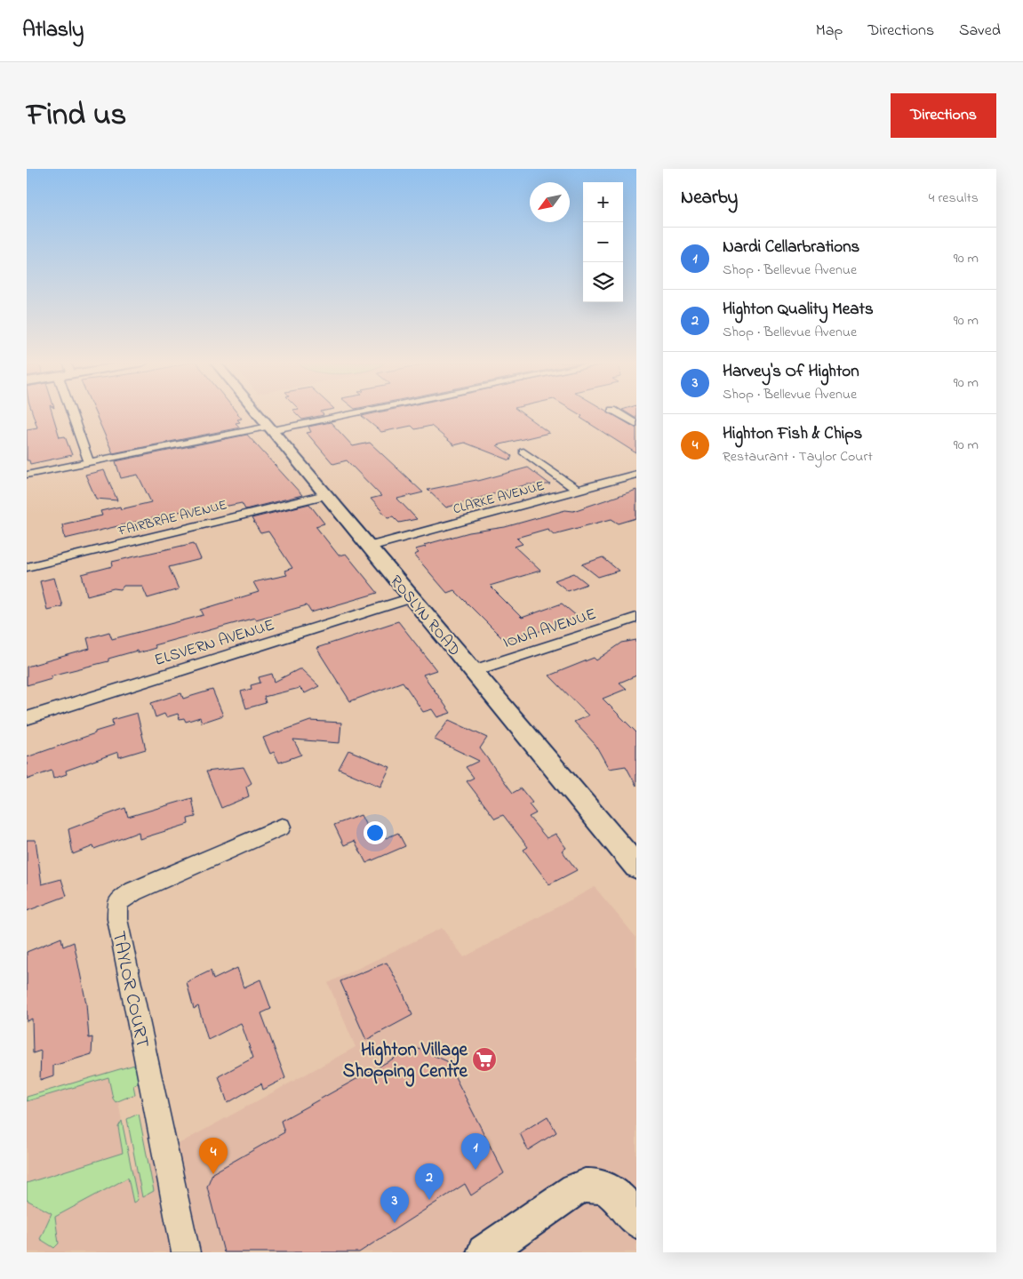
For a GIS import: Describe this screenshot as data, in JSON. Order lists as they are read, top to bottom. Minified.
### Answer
{"streets":{"street":["CLARKE AVENUE","FAIRBRAE AVENUE","ROSLYN ROAD","IONA AVENUE","ELSVERN AVENUE","TAYLOR COURT"]},"crossings":[["CLARKE AVENUE","ROSLYN ROAD"],["FAIRBRAE AVENUE","ROSLYN ROAD"],["ROSLYN ROAD","IONA AVENUE"],["ROSLYN ROAD","ELSVERN AVENUE"]],"places":{"supermarket":["Highton Village Shopping Centre"]},"north":"bottom left","page":{"header":"Atlasly","nav":["Map","Directions","Saved"],"title":"Find us","buttons":"Directions","heading":["Nearby","4 results"],"map_buttons":["+","−"],"list":[{"mark":"1","name":"Nardi Cellarbrations","note":"Shop · Bellevue Avenue","value":"90 m"},{"mark":"2","name":"Highton Quality Meats","note":"Shop · Bellevue Avenue","value":"90 m"},{"mark":"3","name":"Harvey's Of Highton","note":"Shop · Bellevue Avenue","value":"90 m"},{"mark":"4","name":"Highton Fish & Chips","note":"Restaurant · Taylor Court","value":"90 m"}],"pins":["1","4","2","3"]}}
